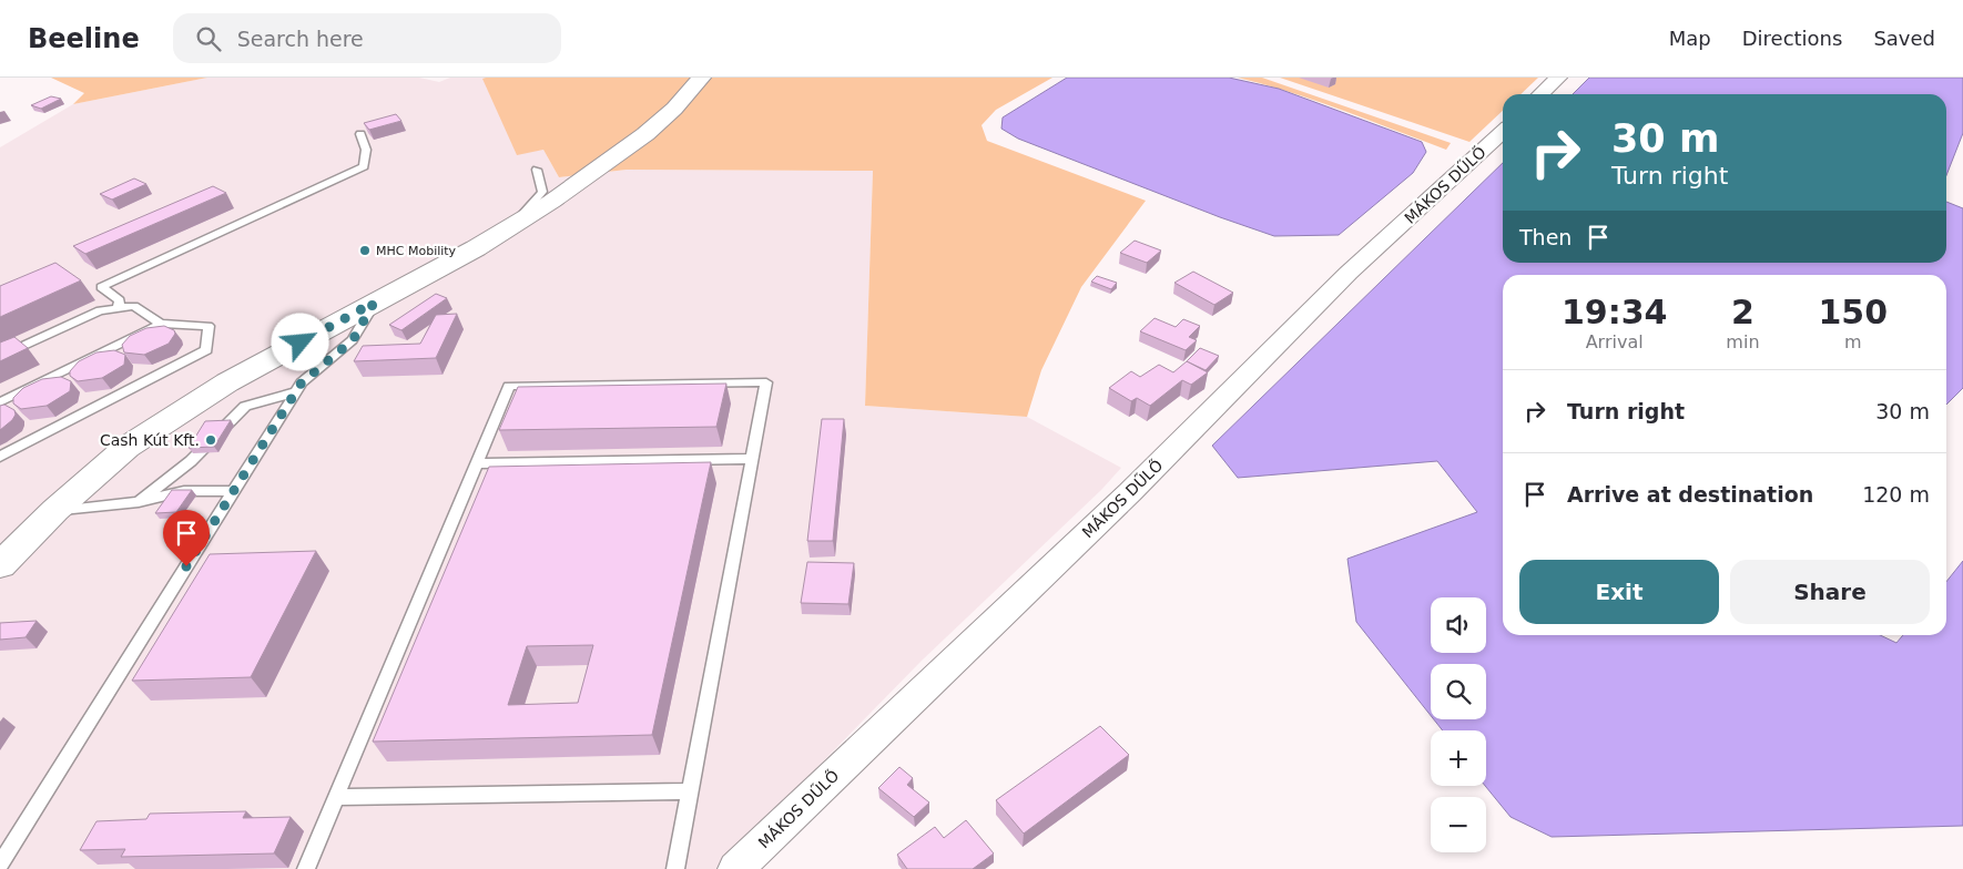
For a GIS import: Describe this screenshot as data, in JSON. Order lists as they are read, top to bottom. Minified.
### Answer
{"streets":{"street":["MÁKOS DŰLŐ"]},"places":["MHC Mobility","Cash Kút Kft."],"page":{"header":"Beeline","search":"Search here","nav":["Map","Directions","Saved"],"turn":["30 m","Turn right"],"then":"Then","eta":["19:34","Arrival","2","min","150","m"],"list":[{"name":"Turn right","value":"30 m"},{"name":"Arrive at destination","value":"120 m"}],"buttons":["Exit","Share"],"map_buttons":["+","−"]}}
